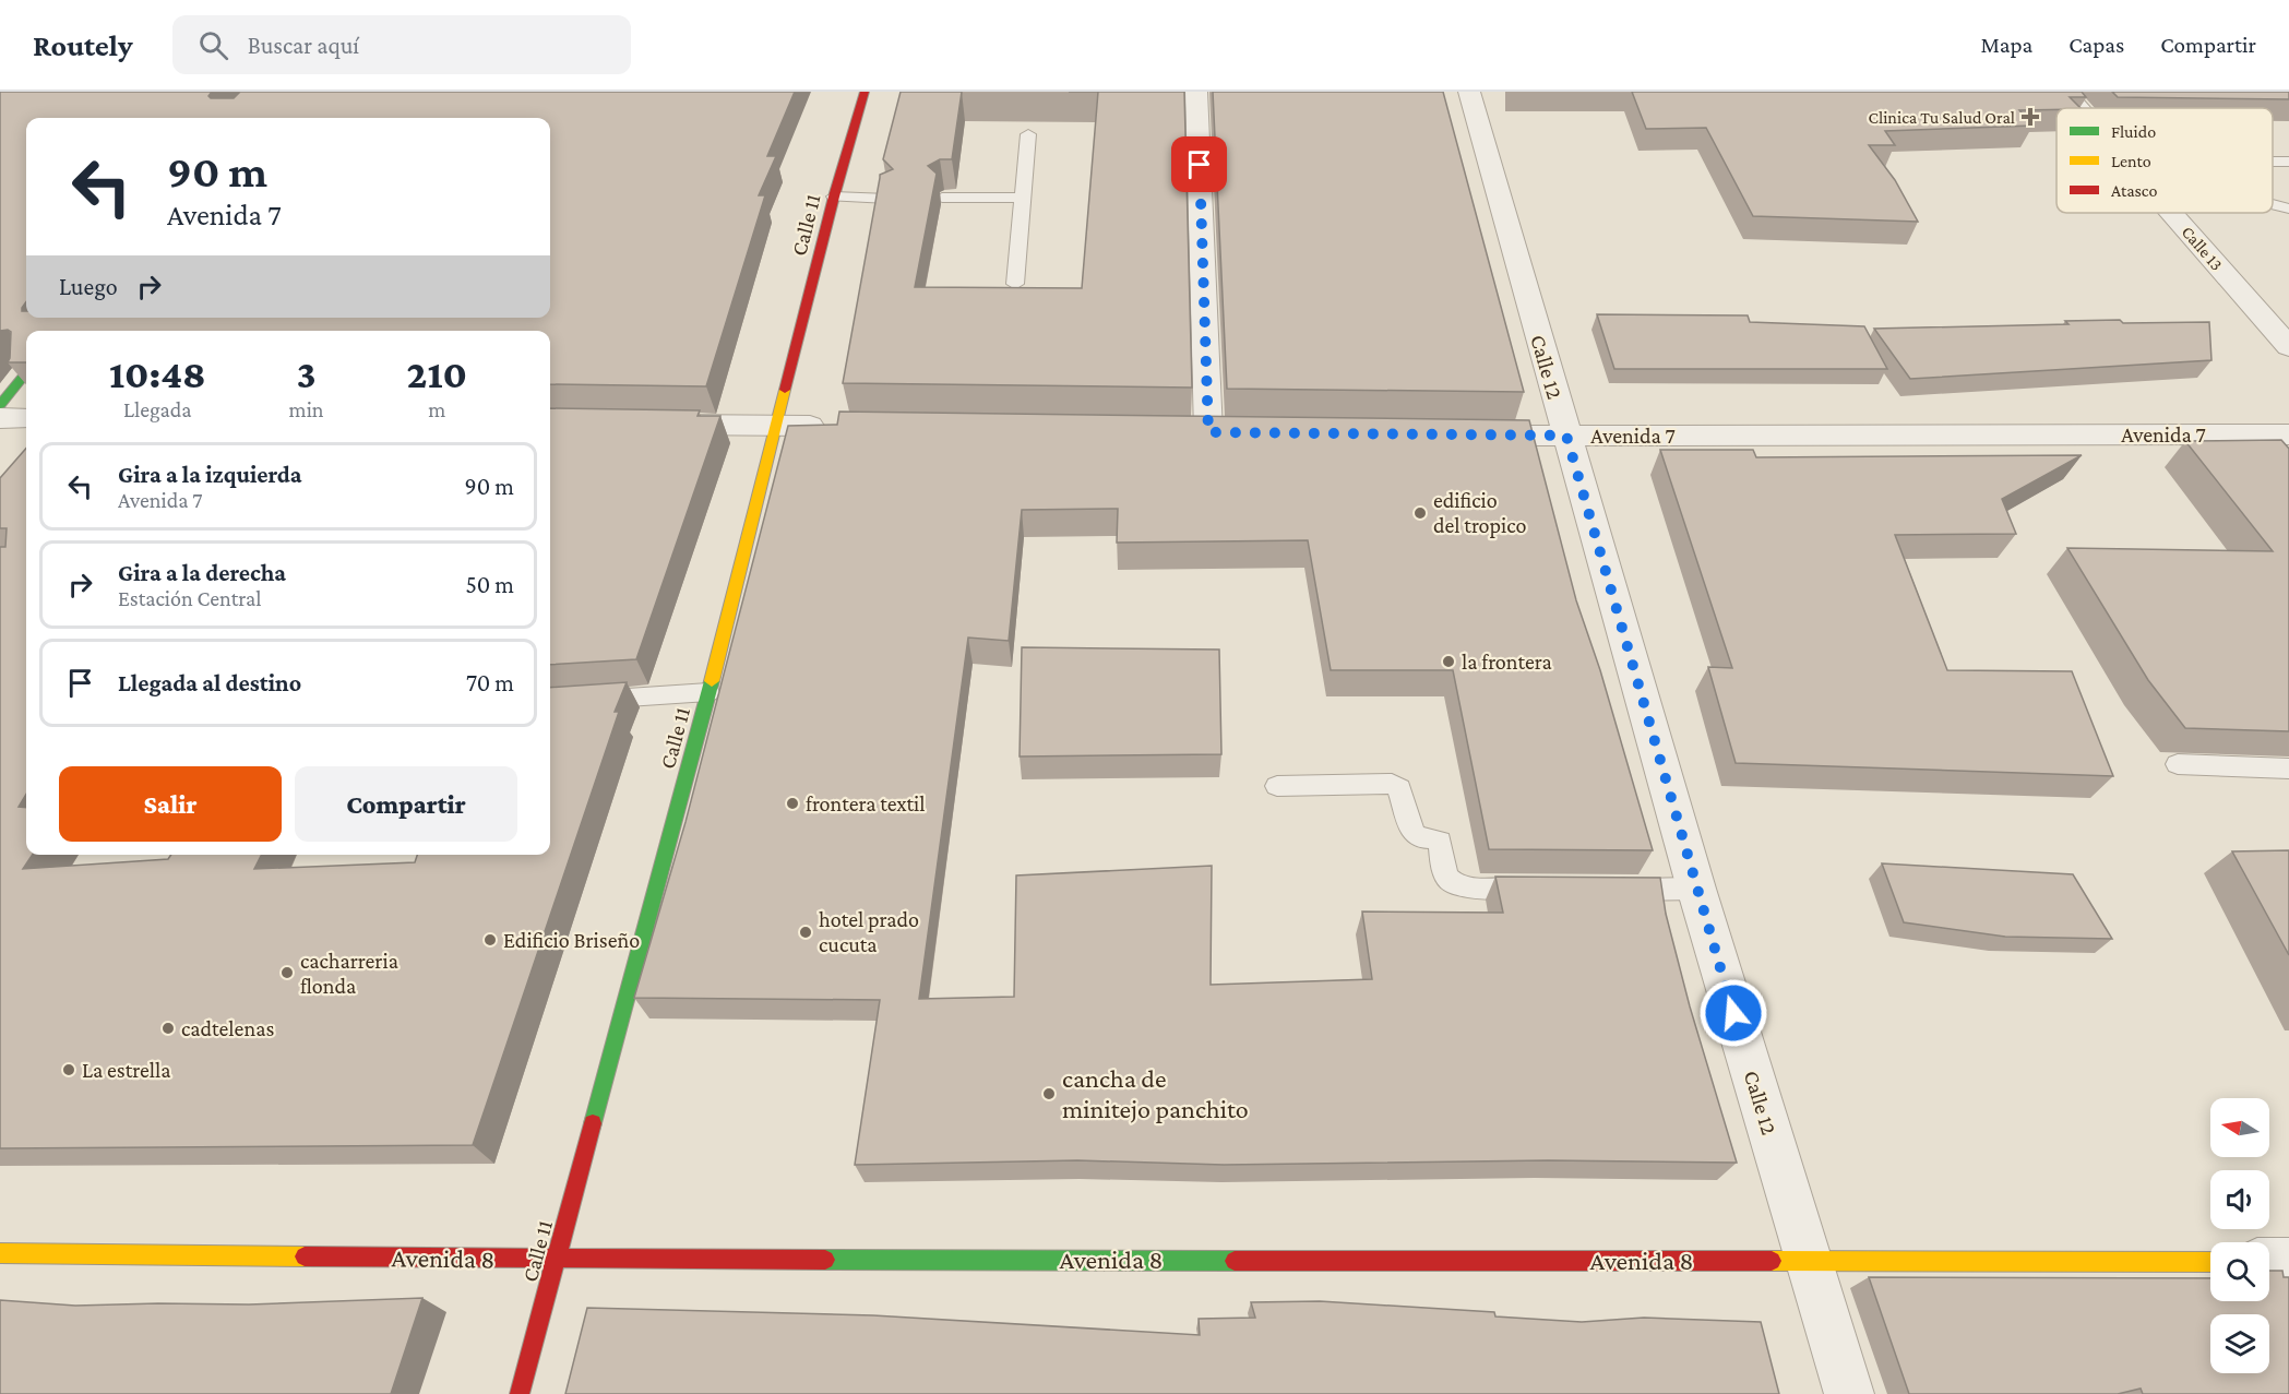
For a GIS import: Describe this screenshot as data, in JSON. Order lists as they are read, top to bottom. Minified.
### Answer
{"streets":{"street":["Calle 11","Calle 13","Calle 12","Avenida 7","Avenida 8"]},"crossings":[["Calle 11","Avenida 8"],["Calle 12","Avenida 7"],["Calle 12","Avenida 8"]],"places":{"health":["Clinica Tu Salud Oral"],"other":["edificio del tropico","la frontera","frontera textil","hotel prado cucuta","Edificio Briseño","cacharreria flonda","cadtelenas","La estrella","cancha de minitejo panchito"]},"legend":["Fluido","Lento","Atasco"],"north":"left","page":{"header":"Routely","search":"Buscar aquí","nav":["Mapa","Capas","Compartir"],"turn":["90 m","Avenida 7"],"then":"Luego","eta":["10:48","Llegada","3","min","210","m"],"list":[{"name":"Gira a la izquierda","note":"Avenida 7","value":"90 m"},{"name":"Gira a la derecha","note":"Estación Central","value":"50 m"},{"name":"Llegada al destino","value":"70 m"}],"buttons":["Salir","Compartir"]}}
